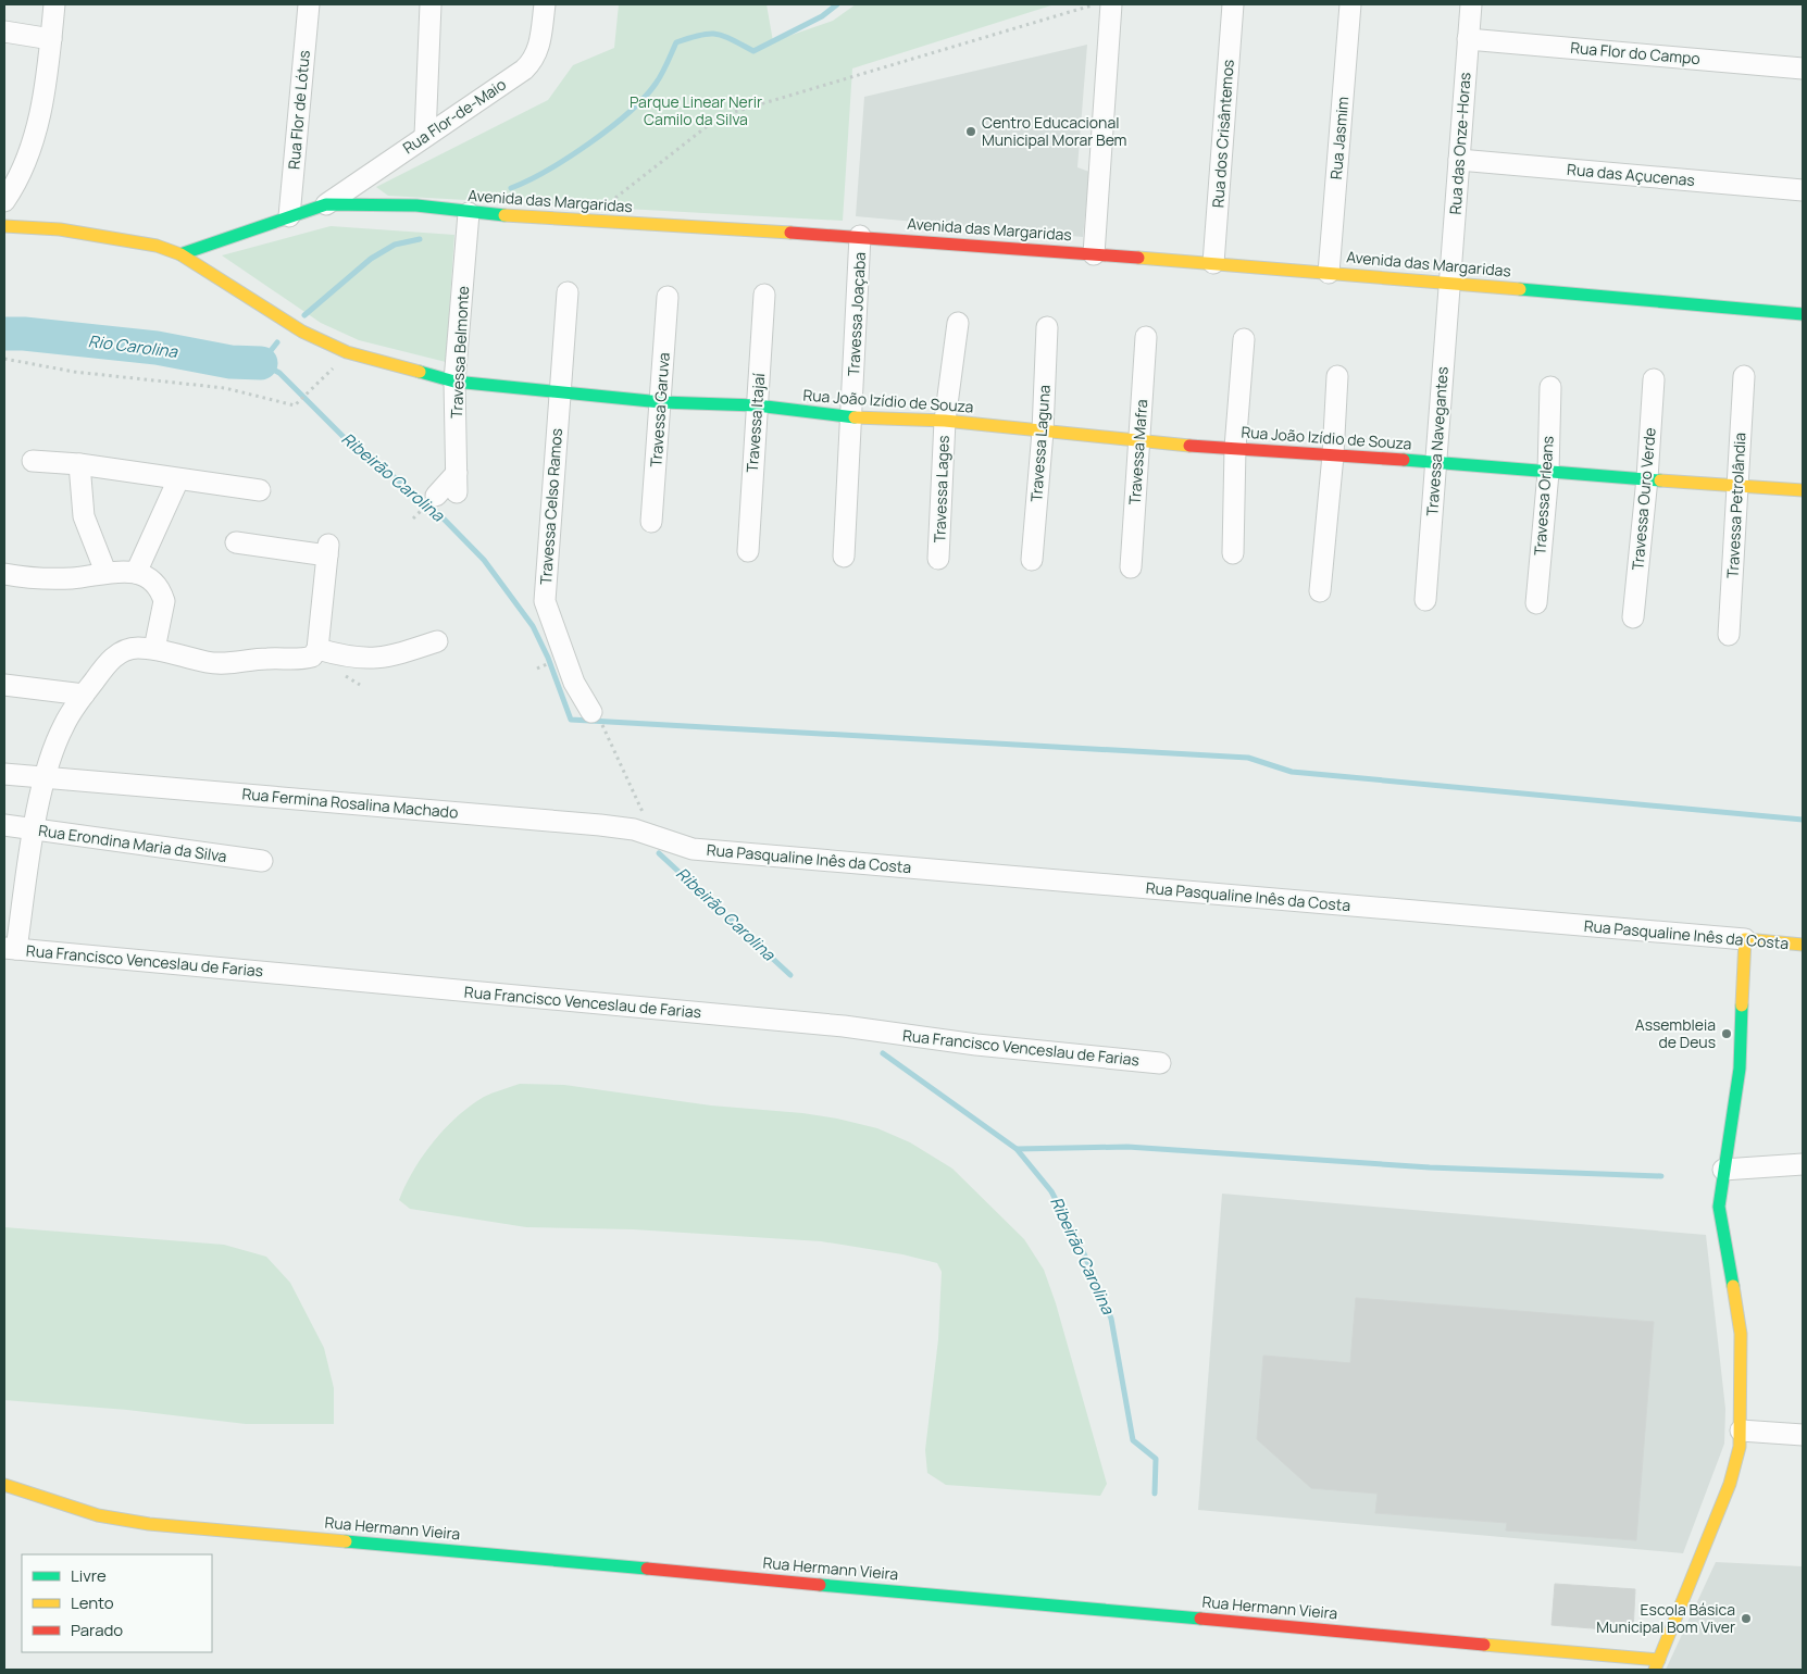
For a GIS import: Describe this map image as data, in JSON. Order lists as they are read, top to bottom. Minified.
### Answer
{"streets":{"street":["Rua Flor do Campo","Rua Flor de Lótus","Rua Flor-de-Maio","Rua dos Crisântemos","Rua Jasmim","Rua das Onze-Horas","Rua das Açucenas","Avenida das Margaridas","Travessa Joaçaba","Travessa Belmonte","Rua João Izídio de Souza","Travessa Garuva","Travessa Itajaí","Travessa Navegantes","Travessa Laguna","Travessa Mafra","Travessa Lages","Travessa Orleans","Travessa Ouro Verde","Travessa Petrolândia","Travessa Celso Ramos","Rua Fermina Rosalina Machado","Rua Erondina Maria da Silva","Rua Pasqualine Inês da Costa","Rua Francisco Venceslau de Farias","Rua Hermann Vieira"]},"crossings":[["Rua Flor do Campo","Rua das Onze-Horas"],["Rua Flor de Lótus","Avenida das Margaridas"],["Rua Flor-de-Maio","Avenida das Margaridas"],["Rua dos Crisântemos","Avenida das Margaridas"],["Rua Jasmim","Avenida das Margaridas"],["Rua das Onze-Horas","Rua das Açucenas"],["Rua das Onze-Horas","Avenida das Margaridas"],["Rua das Onze-Horas","Travessa Navegantes"],["Avenida das Margaridas","Travessa Joaçaba"],["Avenida das Margaridas","Travessa Belmonte"],["Avenida das Margaridas","Rua João Izídio de Souza"],["Avenida das Margaridas","Travessa Navegantes"],["Travessa Joaçaba","Rua João Izídio de Souza"],["Travessa Belmonte","Rua João Izídio de Souza"],["Rua João Izídio de Souza","Travessa Garuva"],["Rua João Izídio de Souza","Travessa Itajaí"],["Rua João Izídio de Souza","Travessa Navegantes"],["Rua João Izídio de Souza","Travessa Laguna"],["Rua João Izídio de Souza","Travessa Mafra"],["Rua João Izídio de Souza","Travessa Lages"],["Rua João Izídio de Souza","Travessa Orleans"],["Rua João Izídio de Souza","Travessa Ouro Verde"],["Rua João Izídio de Souza","Travessa Petrolândia"],["Rua João Izídio de Souza","Travessa Celso Ramos"],["Rua Fermina Rosalina Machado","Rua Pasqualine Inês da Costa"]],"water":["Rio Carolina","Ribeirão Carolina"],"parks":["Parque Linear Nerir Camilo da Silva"],"places":["Centro Educacional Municipal Morar Bem","Assembleia de Deus","Escola Básica Municipal Bom Viver"],"legend":["Livre","Lento","Parado"]}
